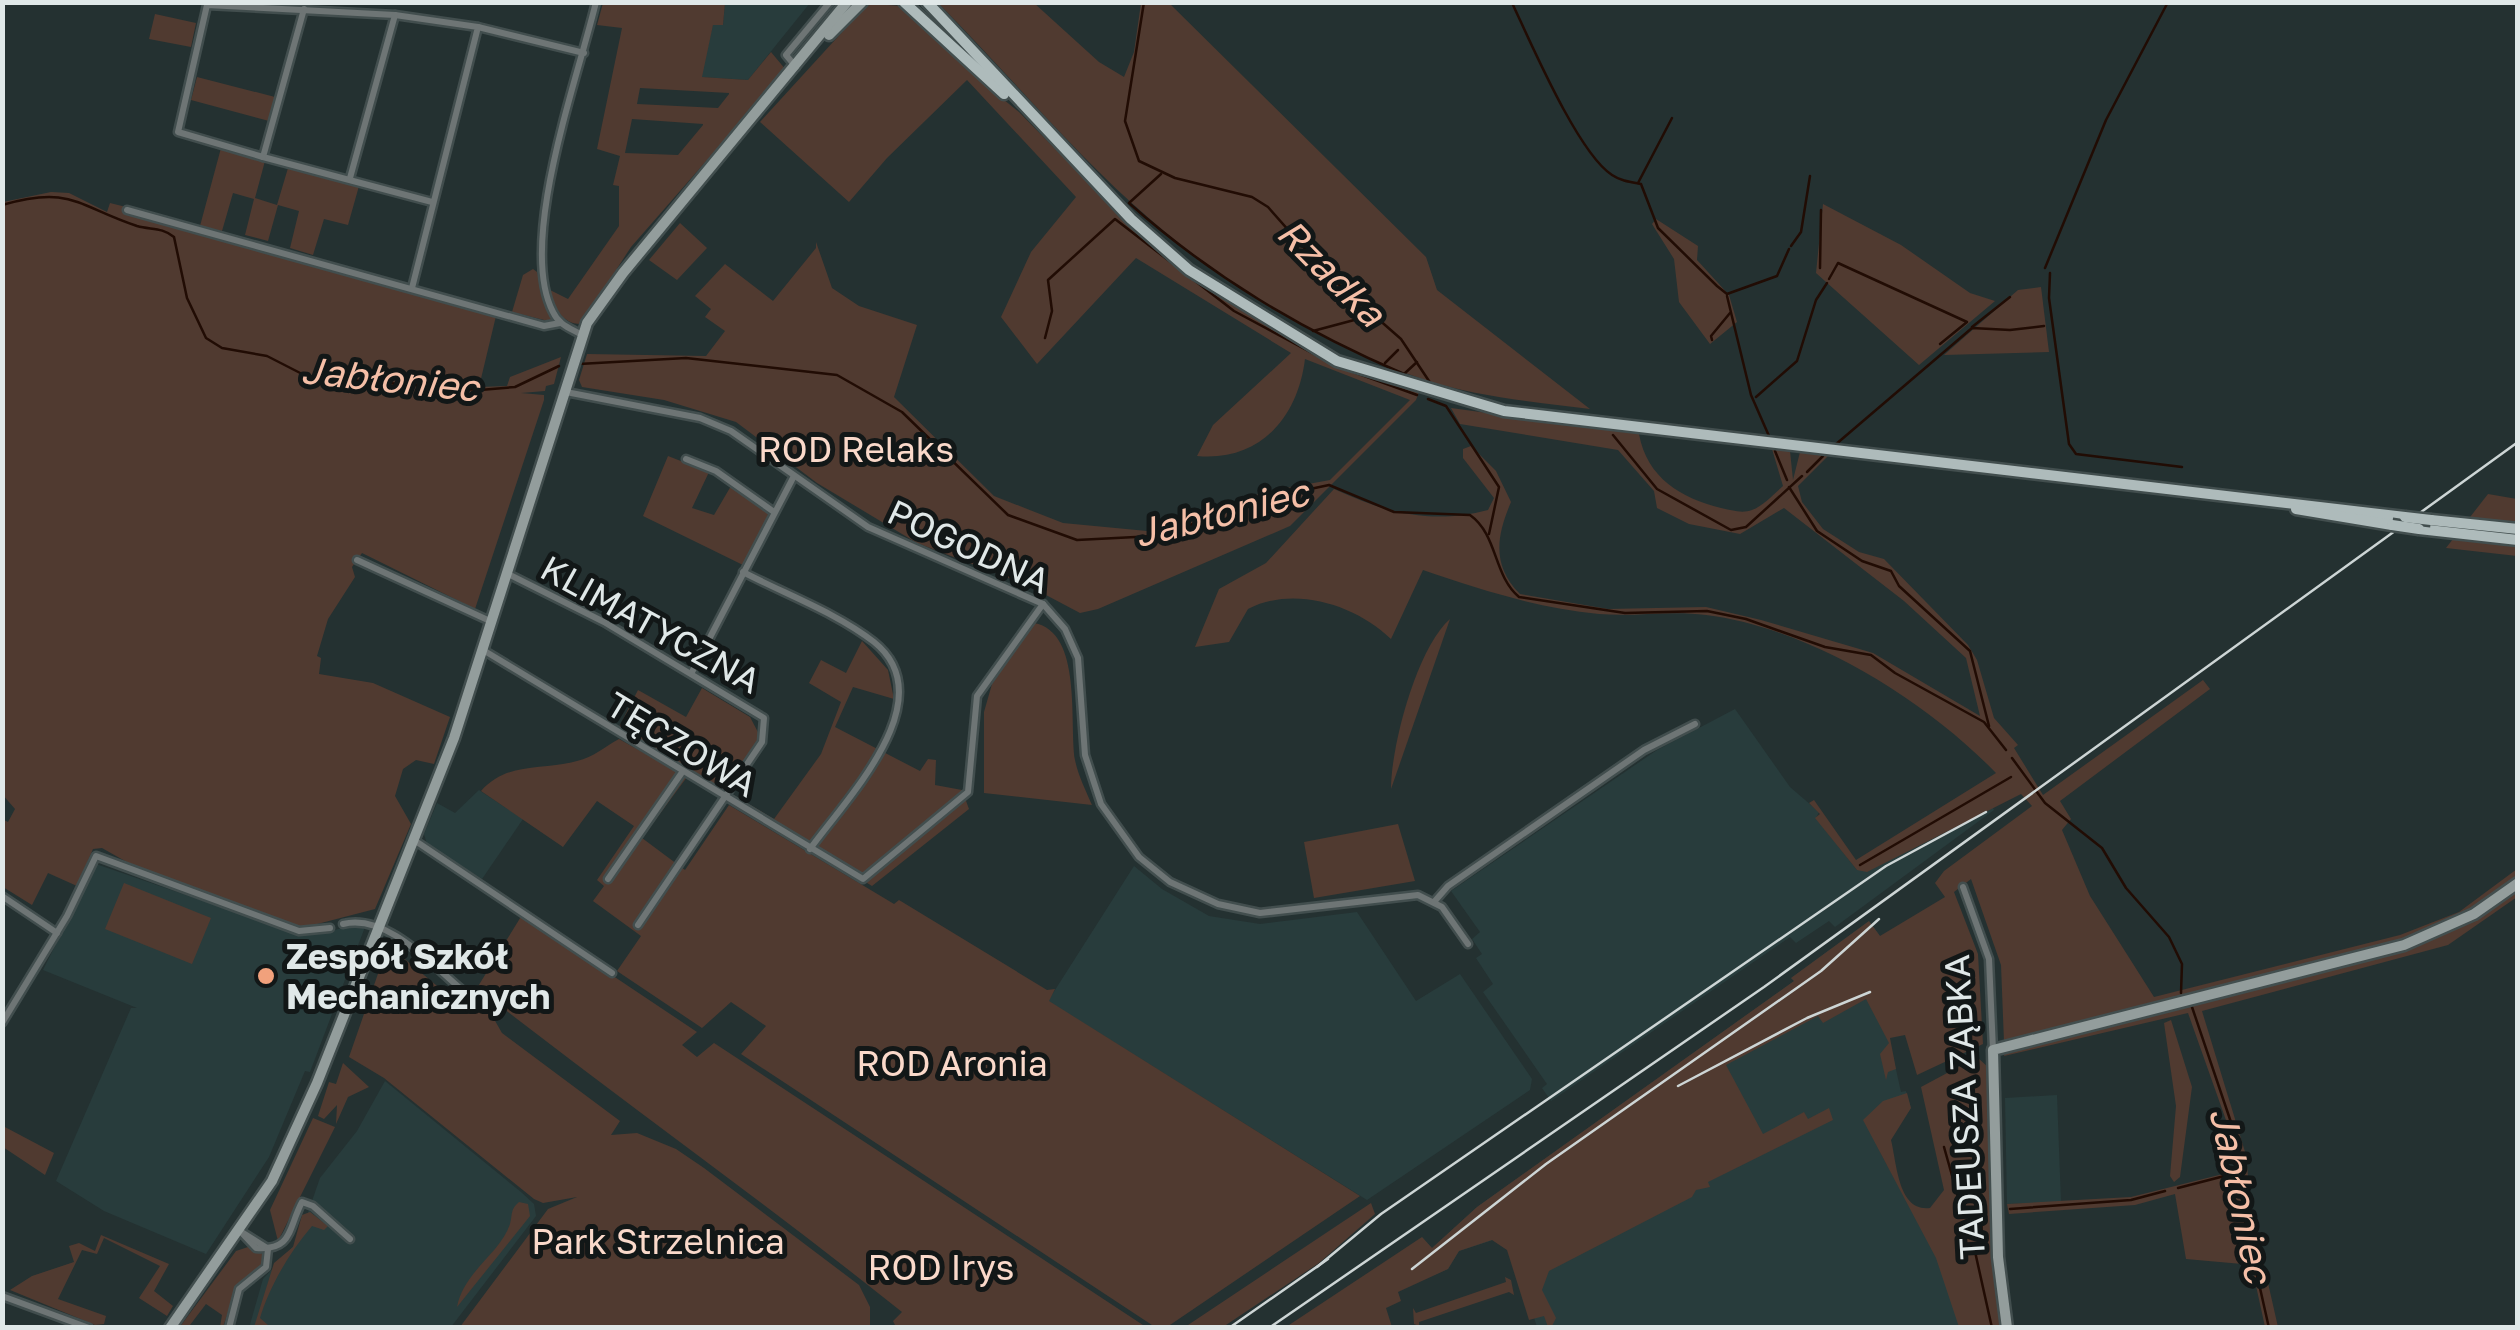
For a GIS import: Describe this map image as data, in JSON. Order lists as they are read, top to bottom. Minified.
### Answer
{"streets":{"street":["POGODNA","KLIMATYCZNA","TĘCZOWA","TADEUSZA ZĄBKA"]},"crossings":[["POGODNA","TĘCZOWA"],["KLIMATYCZNA","TĘCZOWA"]],"water":["Rzadka","Jabłoniec"],"parks":["ROD Relaks","ROD Aronia","Park Strzelnica","ROD Irys"],"places":["Zespół Szkół Mechanicznych"]}
